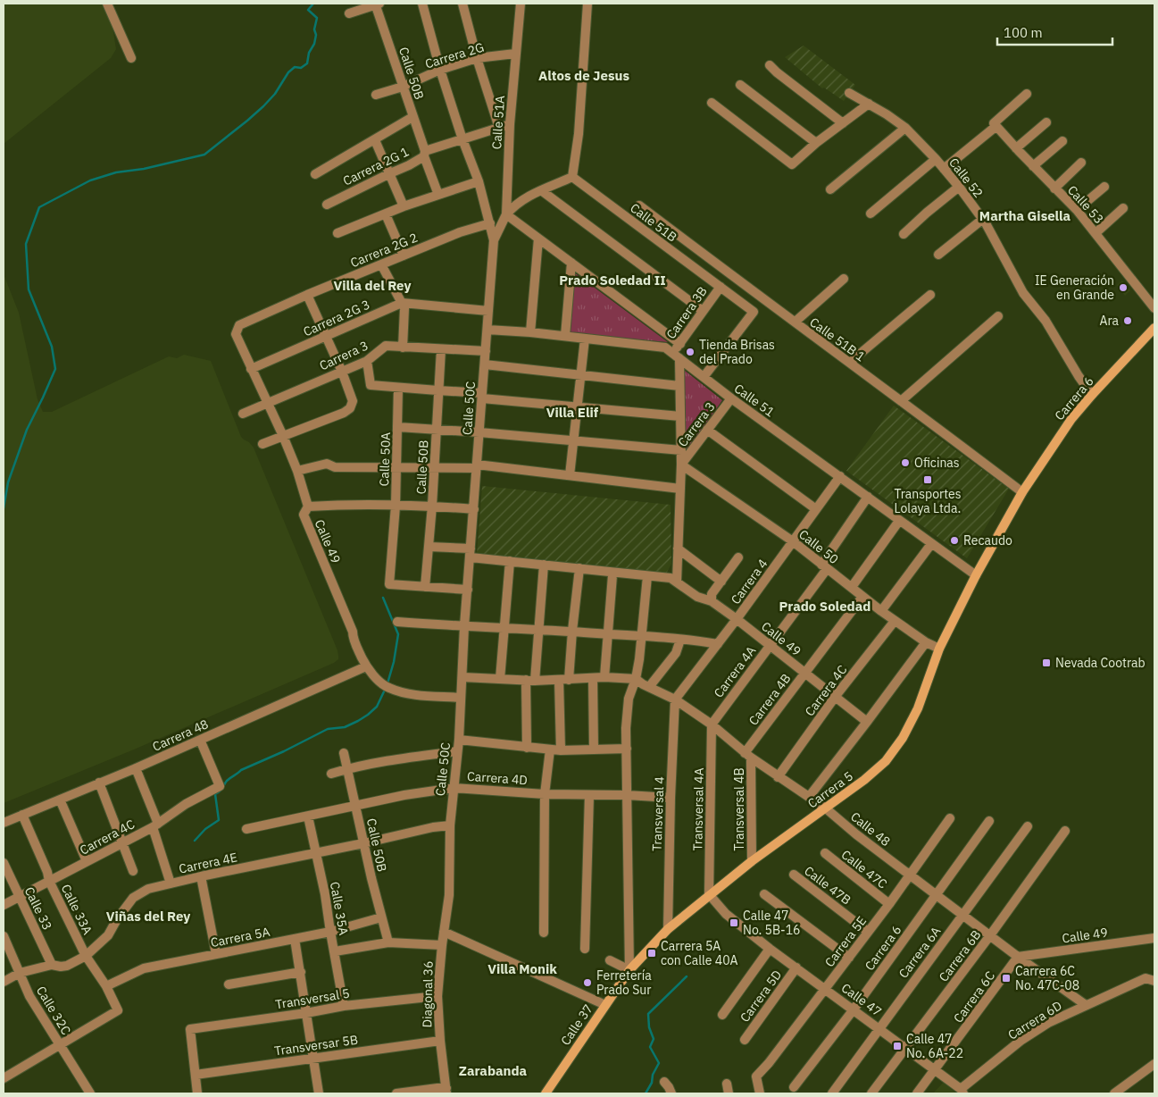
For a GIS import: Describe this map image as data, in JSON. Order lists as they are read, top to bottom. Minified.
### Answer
{"streets":{"main road":["Carrera 6","Carrera 5","Calle 37"],"street":["Carrera 2G","Calle 50B","Calle 51A","Carrera 2G 1","Calle 52","Calle 53","Calle 51B","Carrera 2G 2","Carrera 3B","Carrera 2G 3","Calle 51B 1","Carrera 3","Calle 51","Calle 50C","Calle 50A","Calle 49","Calle 50","Carrera 4","Carrera 4A","Carrera 4C","Carrera 4B","Carrera 48","Carrera 4D","Transversal 4A","Transversal 4B","Transversal 4","Calle 48","Carrera 4E","Calle 47C","Calle 47B","Calle 33","Calle 35A","Calle 33A","Carrera 5A","Carrera 5E","Carrera 6A","Carrera 6B","Diagonal 36","Carrera 5D","Carrera 6C","Transversal 5","Calle 47","Calle 32C","Carrera 6D","Transversar 5B"]},"crossings":[["Carrera 2G","Calle 50B"],["Carrera 2G","Calle 51A"],["Carrera 2G","Calle 50C"],["Calle 50B","Carrera 2G 1"],["Calle 50B","Carrera 3"],["Calle 50B","Calle 50A"],["Calle 50B","Carrera 4D"],["Calle 50B","Carrera 4E"],["Calle 50B","Carrera 5A"],["Calle 51A","Carrera 2G 1"],["Calle 51A","Calle 50C"],["Carrera 2G 1","Calle 50C"],["Calle 52","Carrera 6"],["Calle 51B","Carrera 3B"],["Calle 51B","Calle 51"],["Carrera 2G 2","Calle 50C"],["Carrera 2G 2","Calle 49"],["Carrera 3B","Calle 51"],["Carrera 2G 3","Calle 50C"],["Carrera 2G 3","Calle 49"],["Calle 51B 1","Carrera 6"],["Carrera 3","Calle 51"],["Carrera 3","Calle 50C"],["Carrera 3","Calle 49"],["Carrera 3","Calle 50"],["Carrera 6","Calle 51"],["Carrera 6","Carrera 5"],["Carrera 6","Calle 48"],["Carrera 6","Calle 47"],["Calle 51","Calle 50C"],["Calle 51","Carrera 4"],["Calle 51","Carrera 4A"],["Calle 51","Carrera 5"],["Calle 50C","Calle 49"],["Calle 50C","Carrera 4D"],["Calle 50C","Carrera 4E"],["Calle 50C","Diagonal 36"],["Calle 49","Carrera 4"],["Calle 49","Carrera 4A"],["Calle 49","Carrera 4C"],["Calle 49","Carrera 4B"],["Calle 49","Carrera 48"],["Calle 49","Carrera 5"],["Calle 49","Calle 48"],["Calle 49","Carrera 6C"],["Calle 50","Carrera 4"],["Calle 50","Carrera 4A"],["Calle 50","Carrera 4C"],["Calle 50","Carrera 4B"],["Calle 50","Carrera 5"],["Carrera 4","Transversal 4"],["Carrera 4","Calle 48"],["Carrera 4A","Transversal 4A"],["Carrera 4A","Calle 48"],["Carrera 4C","Carrera 48"],["Carrera 4C","Calle 48"],["Carrera 4C","Calle 33"],["Carrera 4C","Calle 33A"],["Carrera 4B","Transversal 4B"],["Carrera 4B","Calle 48"],["Carrera 48","Calle 33A"],["Carrera 4D","Transversal 4"],["Carrera 4D","Calle 35A"],["Carrera 5","Transversal 4A"],["Carrera 5","Transversal 4B"],["Carrera 5","Transversal 4"],["Carrera 5","Calle 48"],["Carrera 5","Calle 47"],["Carrera 5","Calle 37"],["Transversal 4A","Calle 48"],["Transversal 4A","Calle 47"],["Transversal 4B","Calle 48"],["Transversal 4","Calle 48"],["Calle 48","Carrera 5E"],["Calle 48","Carrera 6A"],["Calle 48","Carrera 6B"],["Calle 48","Carrera 6C"],["Calle 48","Carrera 6D"],["Carrera 4E","Calle 33"],["Carrera 4E","Calle 35A"],["Carrera 4E","Calle 33A"],["Carrera 4E","Calle 32C"],["Calle 47C","Carrera 5E"],["Calle 47B","Carrera 5E"],["Calle 35A","Carrera 5A"],["Calle 35A","Transversal 5"],["Calle 33A","Carrera 5A"],["Calle 33A","Calle 32C"],["Carrera 5E","Calle 47"],["Carrera 6A","Calle 47"],["Carrera 6B","Calle 47"],["Diagonal 36","Transversal 5"],["Diagonal 36","Transversar 5B"],["Carrera 5D","Calle 47"],["Carrera 6C","Calle 47"],["Transversal 5","Transversar 5B"],["Calle 47","Carrera 6D"]],"districts":["Altos de Jesus","Martha Gisella","Prado Soledad II","Villa del Rey","Villa Elif","Prado Soledad","Viñas del Rey","Villa Monik","Zarabanda"],"places":{"other":["IE Generación en Grande","Ara","Tienda Brisas del Prado","Oficinas","Recaudo","Ferretería Prado Sur"],"transit":["Transportes Lolaya Ltda.","Nevada Cootrab","Calle 47 No. 5B-16","Carrera 5A con Calle 40A","Carrera 6C No. 47C-08","Calle 47 No. 6A-22"]},"scale_bar":"100 m"}
